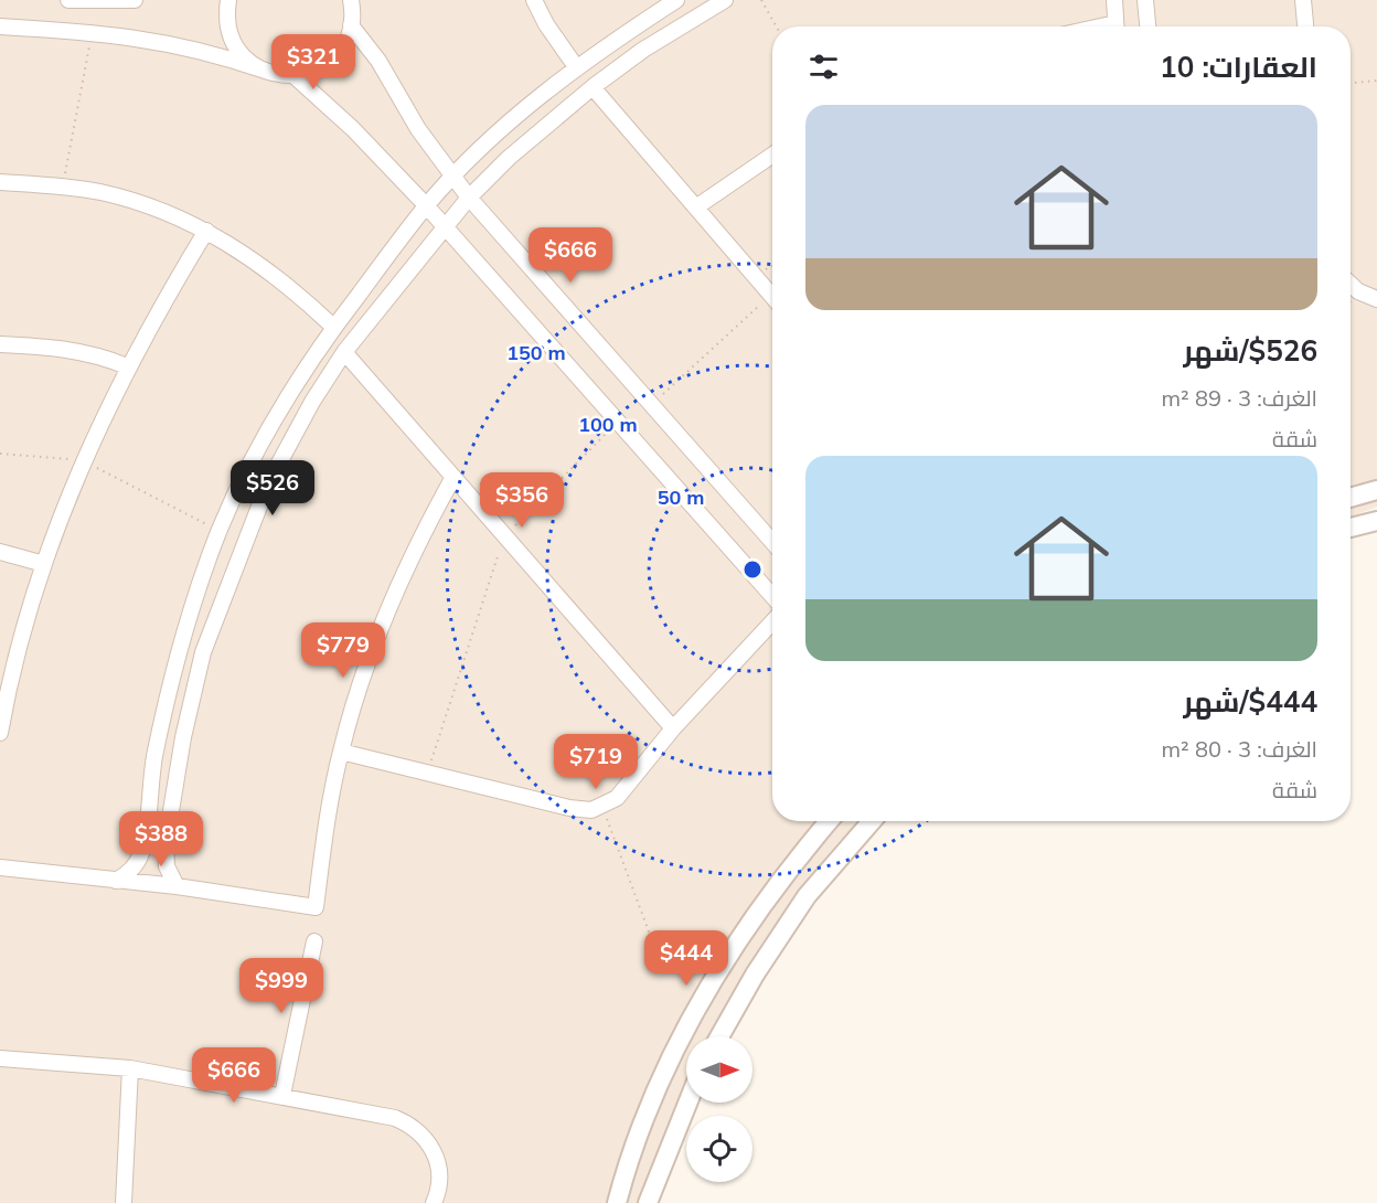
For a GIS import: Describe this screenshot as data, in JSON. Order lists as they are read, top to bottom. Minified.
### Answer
{"north":"right","page":{"heading":"العقارات: 10","price":["$321","$666","$526","$356","$779","$719","$388","$444","$999","$666"],"list":[{"name":"$526/شهر","note":"الغرف: 3 · 89 m² · شقة"},{"name":"$444/شهر","note":"الغرف: 3 · 80 m² · شقة"}]},"rings":["150 m","100 m","50 m"]}
